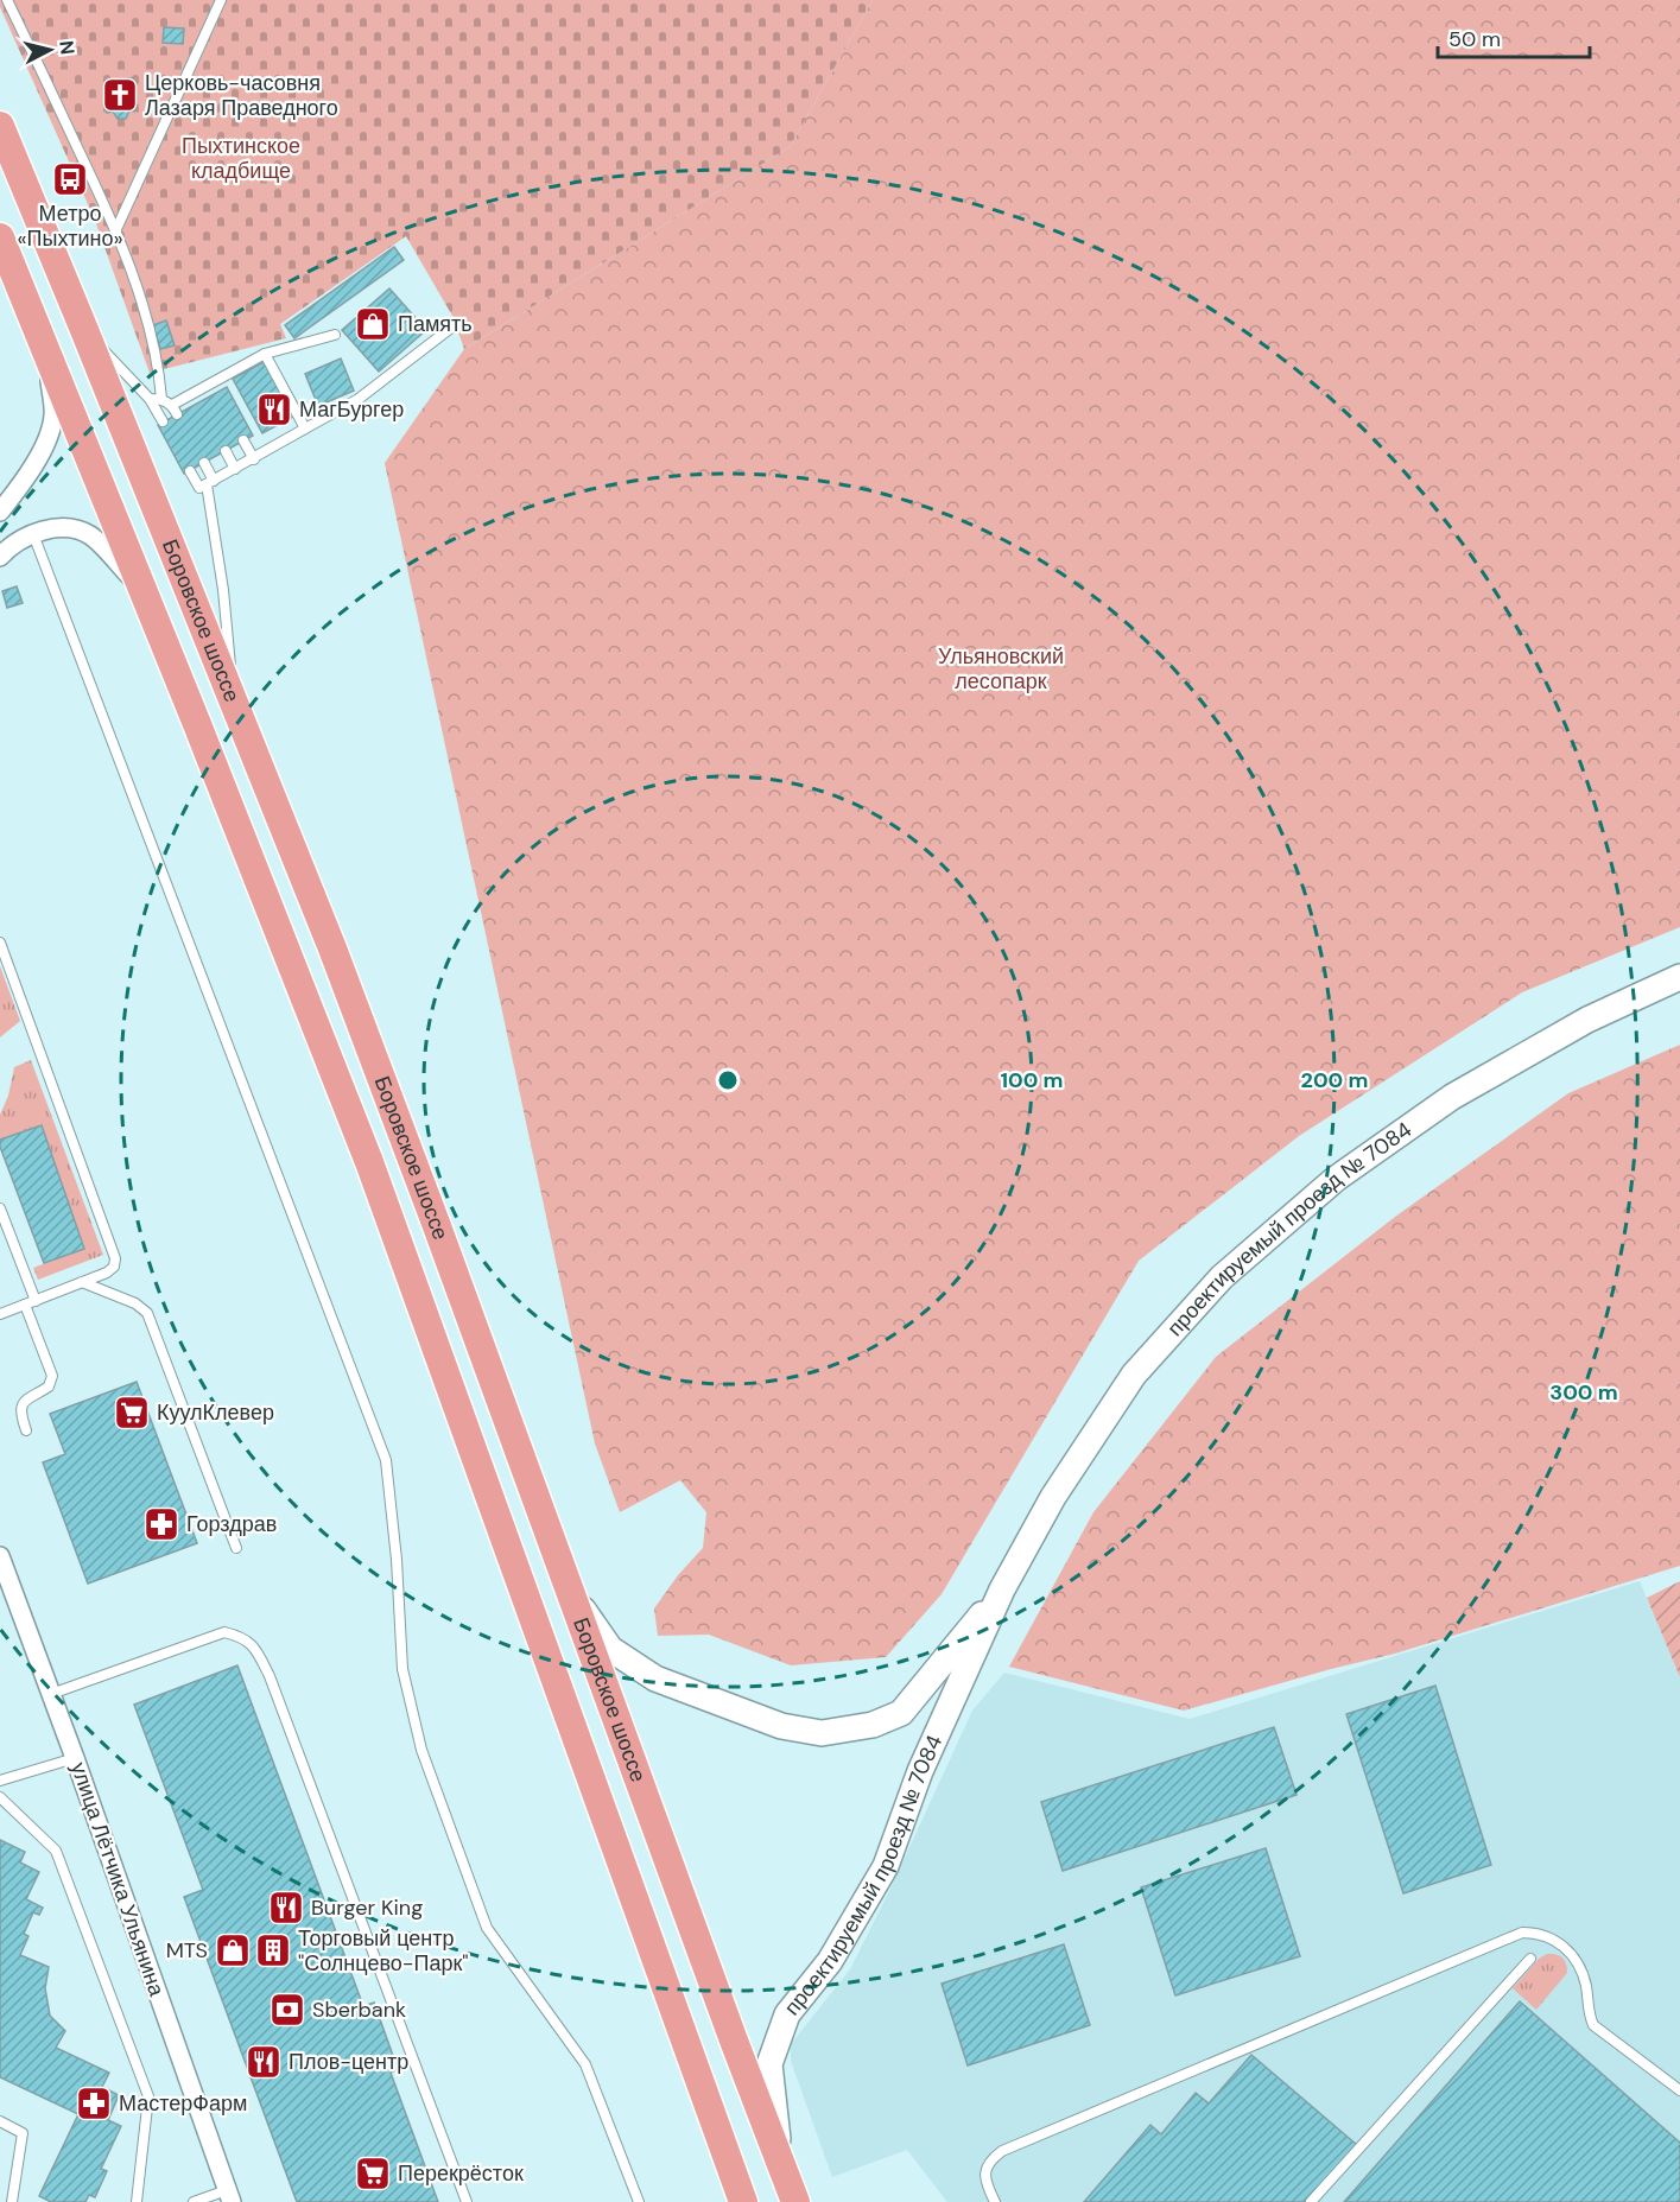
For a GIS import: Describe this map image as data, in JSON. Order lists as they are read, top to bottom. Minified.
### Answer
{"streets":{"main road":["Боровское шоссе"],"street":["проектируемый проезд № 7084","улица Лётчика Ульянина"]},"crossings":[["Боровское шоссе","проектируемый проезд № 7084"]],"parks":["Пыхтинское кладбище","Ульяновский лесопарк"],"places":{"church":["Церковь-часовня Лазаря Праведного"],"bus stop":["Метро «Пыхтино»"],"shop":["Память","MTS"],"restaurant":["МагБургер","Burger King","Плов-центр"],"supermarket":["КуулКлевер","Перекрёсток"],"pharmacy":["Горздрав","МастерФарм"],"building":["Торговый центр \"Солнцево-Парк\""],"bank":["Sberbank"]},"scale_bar":"50 m","north":"right","rings":["100 m","200 m","300 m"]}
